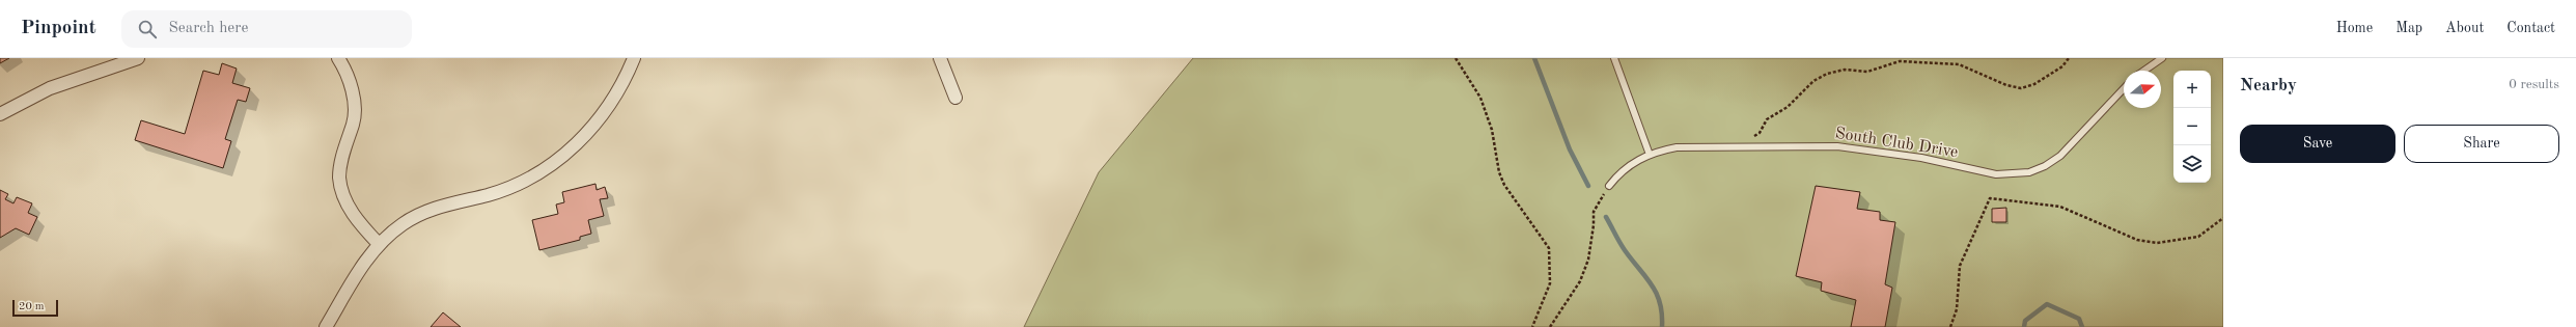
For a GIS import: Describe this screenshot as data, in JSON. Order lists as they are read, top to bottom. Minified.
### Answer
{"streets":{"lane":["South Club Drive"]},"scale_bar":"20 m","north":"right","page":{"header":"Pinpoint","search":"Search here","nav":["Home","Map","About","Contact"],"heading":["Nearby","0 results"],"map_buttons":["+","−"],"buttons":["Save","Share"],"scale":"20 m"}}
